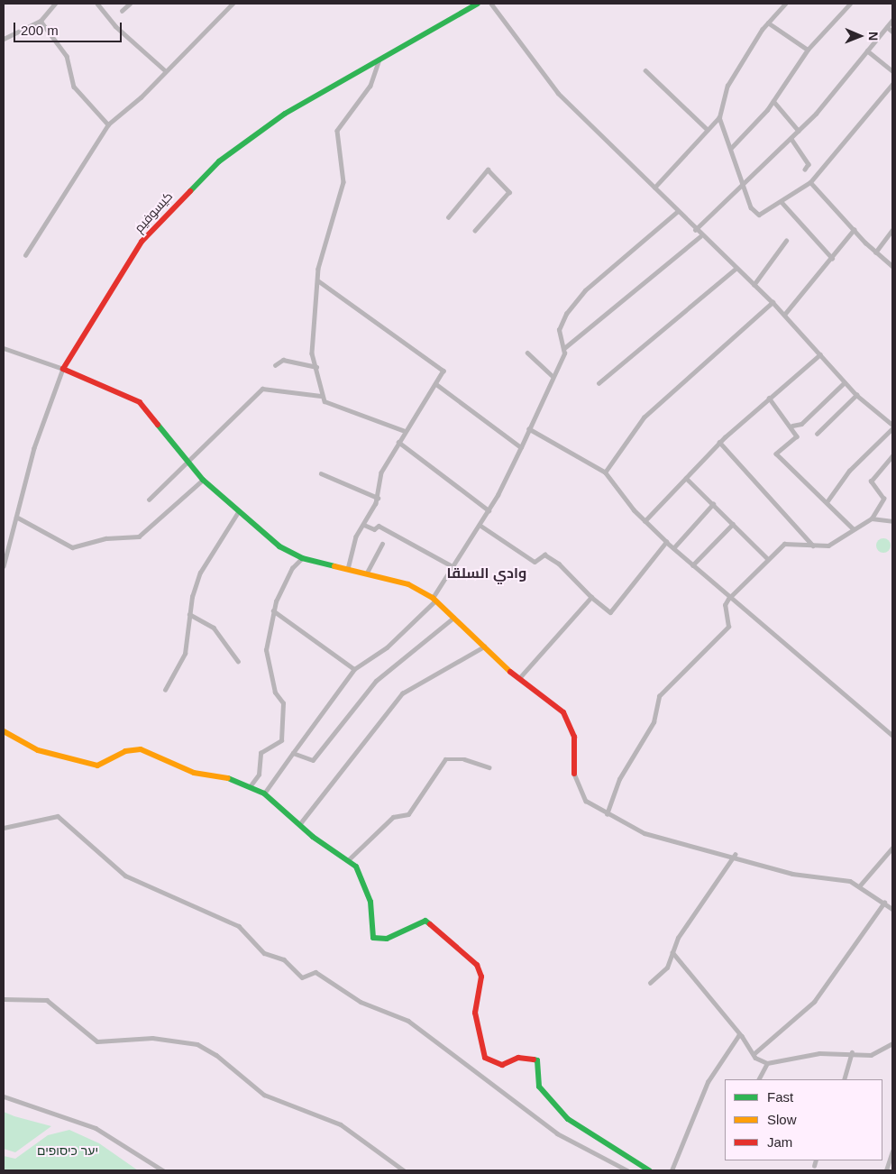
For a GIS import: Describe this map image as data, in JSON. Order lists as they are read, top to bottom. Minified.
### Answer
{"streets":{"street":["كيسوفيم"]},"districts":["وادي السلقا"],"parks":["יער כיסופים"],"legend":["Fast","Slow","Jam"],"scale_bar":"200 m","north":"right"}
